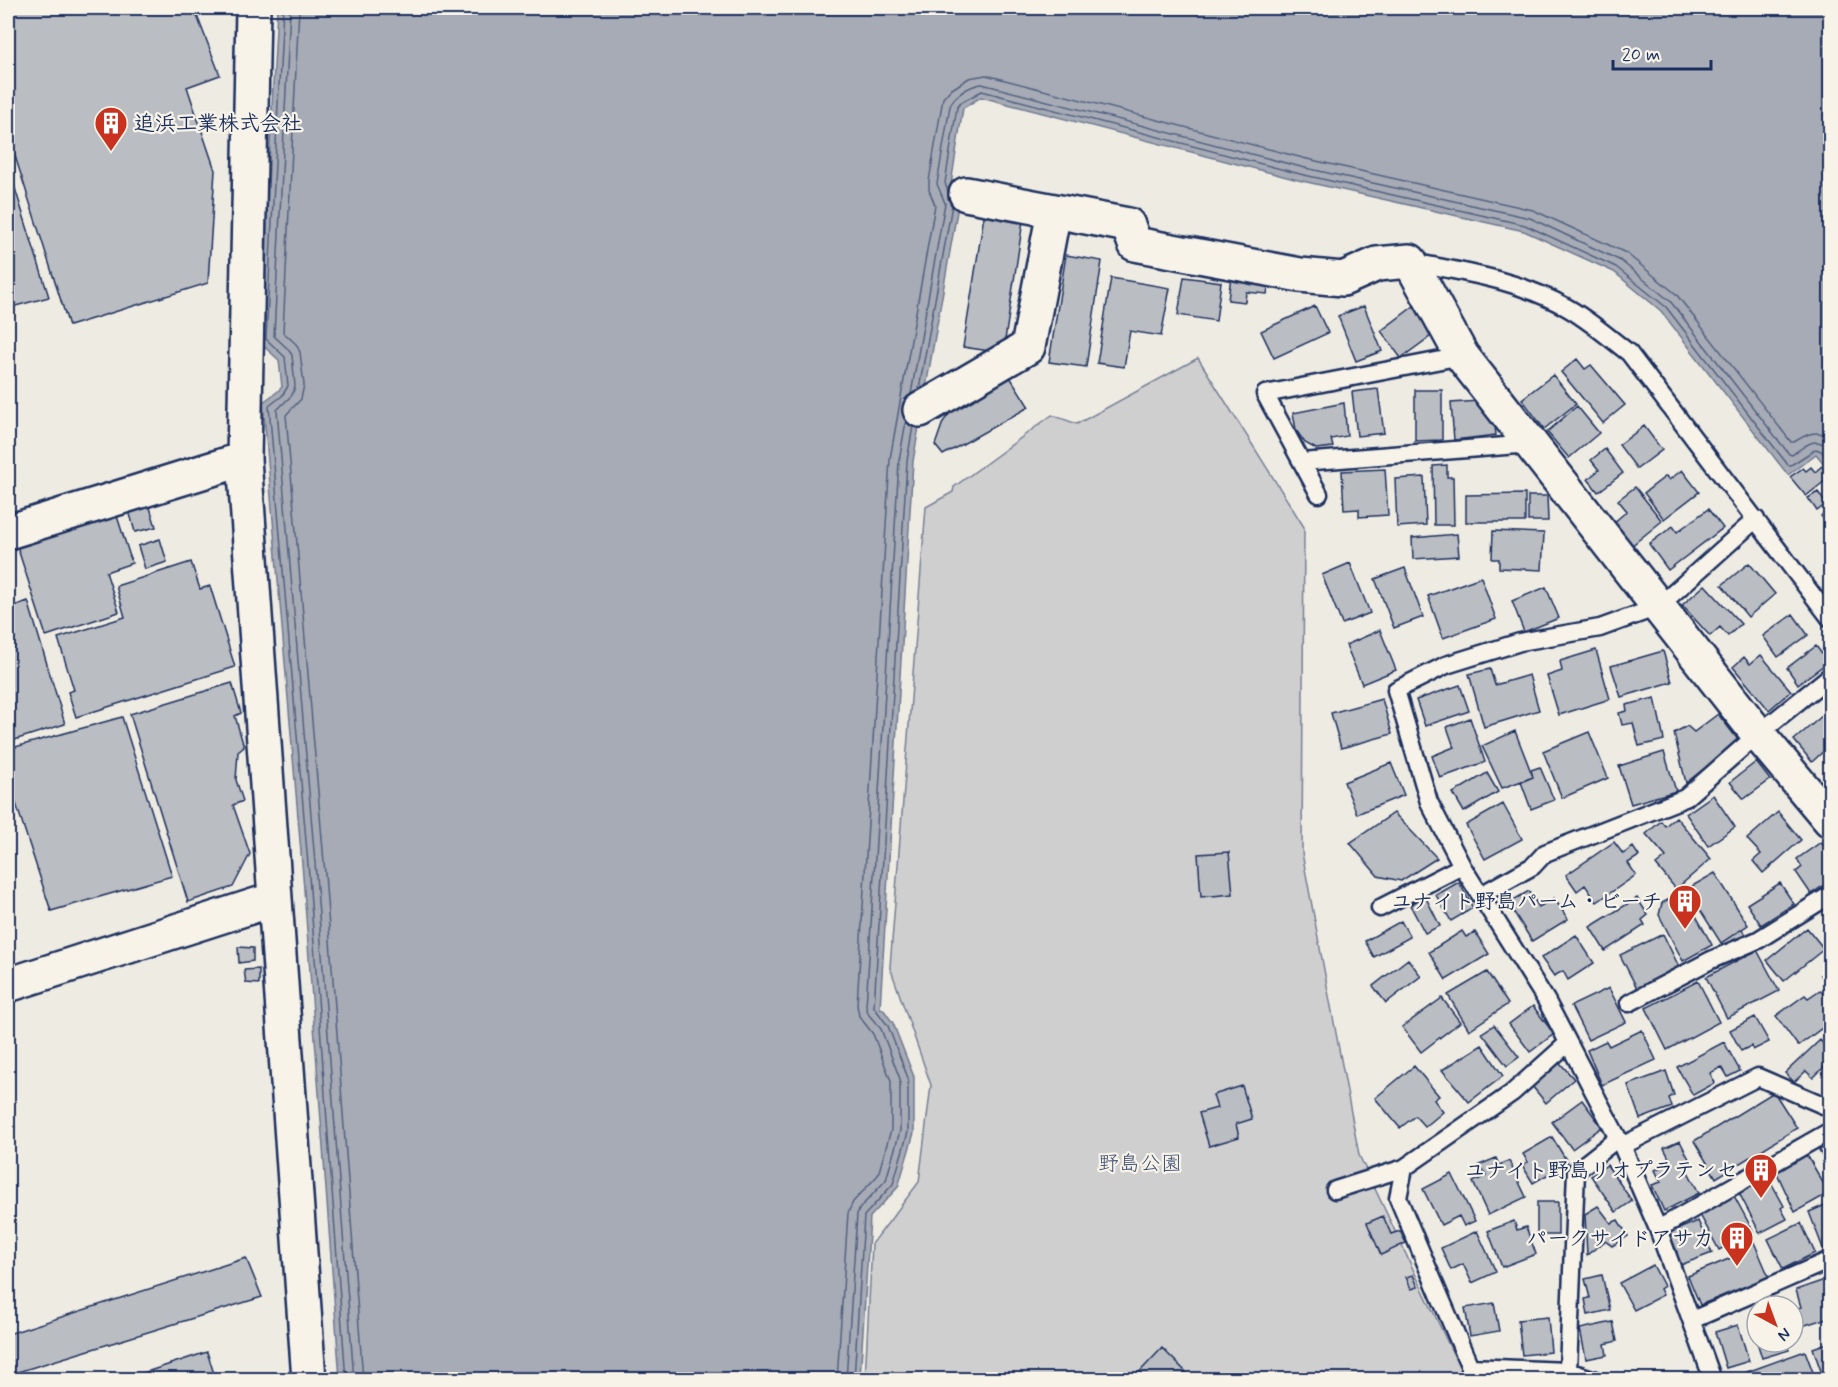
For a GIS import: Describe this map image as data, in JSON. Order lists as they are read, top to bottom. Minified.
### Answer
{"parks":["野島公園"],"places":{"building":["追浜工業株式会社","ユナイト野島パーム・ビーチ","ユナイト野島リオプラテンセ","パークサイドアサカ"]},"scale_bar":"20 m","north":"bottom right"}
